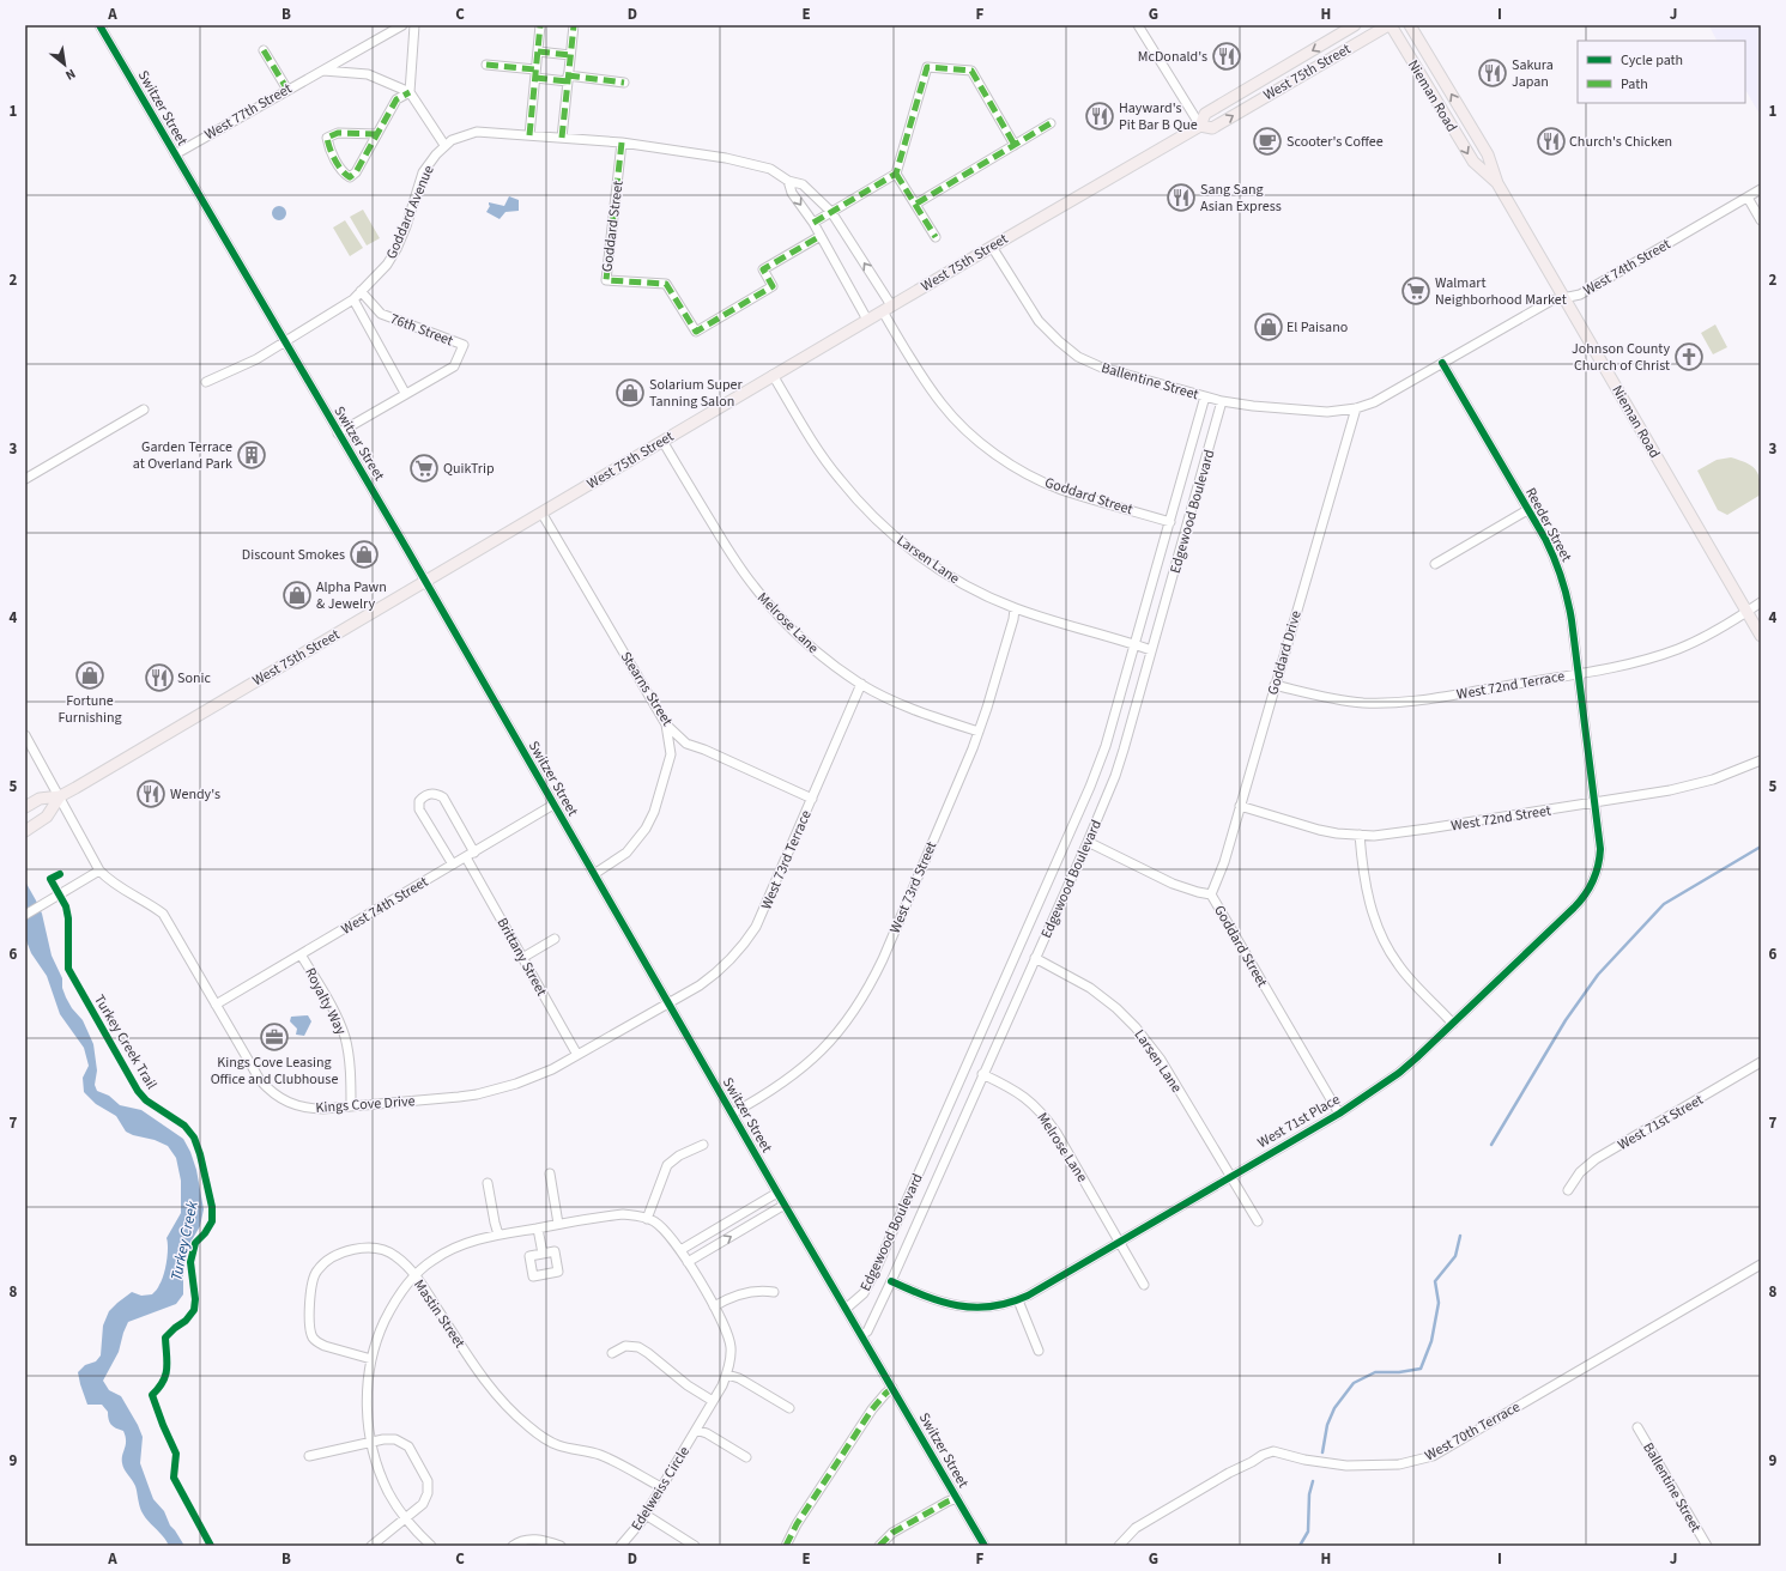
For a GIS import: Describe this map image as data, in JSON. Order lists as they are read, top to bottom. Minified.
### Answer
{"streets":{"main road":["West 75th Street","Nieman Road"],"street":["Switzer Street","West 77th Street","Goddard Avenue","Goddard Street","West 74th Street","76th Street","Ballentine Street","Edgewood Boulevard","Reeder Street","Larsen Lane","Melrose Lane","Goddard Drive","West 72nd Terrace","Stearns Street","West 72nd Street","West 73rd Terrace","West 73rd Street","Brittany Street","Royalty Way","Kings Cove Drive","West 71st Place","West 71st Street","Mastin Street","West 70th Terrace","Edelweiss Circle"],"cycle path":["Turkey Creek Trail"]},"crossings":[["West 75th Street","Nieman Road"],["West 75th Street","Switzer Street"],["West 75th Street","Goddard Street"],["West 75th Street","Ballentine Street"],["West 75th Street","Larsen Lane"],["West 75th Street","Melrose Lane"],["West 75th Street","Stearns Street"],["West 75th Street","Kings Cove Drive"],["Nieman Road","West 74th Street"],["Nieman Road","West 72nd Terrace"],["Switzer Street","West 77th Street"],["Switzer Street","Goddard Avenue"],["Switzer Street","West 74th Street"],["Switzer Street","Edgewood Boulevard"],["Switzer Street","West 73rd Terrace"],["Switzer Street","West 73rd Street"],["Switzer Street","Kings Cove Drive"],["Goddard Avenue","Goddard Street"],["Goddard Avenue","76th Street"],["Goddard Street","Edgewood Boulevard"],["Goddard Street","Goddard Drive"],["Goddard Street","West 71st Place"],["West 74th Street","Ballentine Street"],["West 74th Street","Edgewood Boulevard"],["West 74th Street","Reeder Street"],["West 74th Street","Goddard Drive"],["West 74th Street","Brittany Street"],["West 74th Street","Royalty Way"],["West 74th Street","Kings Cove Drive"],["Ballentine Street","Edgewood Boulevard"],["Edgewood Boulevard","Larsen Lane"],["Edgewood Boulevard","Melrose Lane"],["Edgewood Boulevard","West 71st Place"],["Reeder Street","West 72nd Terrace"],["Reeder Street","West 72nd Street"],["Reeder Street","West 71st Place"],["Larsen Lane","West 73rd Street"],["Larsen Lane","West 71st Place"],["Melrose Lane","West 73rd Terrace"],["Melrose Lane","West 73rd Street"],["Melrose Lane","West 71st Place"],["Goddard Drive","West 72nd Terrace"],["Goddard Drive","West 72nd Street"],["Stearns Street","West 73rd Terrace"],["West 72nd Street","West 71st Place"],["West 73rd Terrace","Kings Cove Drive"],["Brittany Street","Kings Cove Drive"],["Royalty Way","Kings Cove Drive"],["Mastin Street","Edelweiss Circle"]],"water":["Turkey Creek"],"places":{"restaurant":["McDonald's","Sakura Japan","Hayward's Pit Bar B Que","Church's Chicken","Sang Sang Asian Express","Sonic","Wendy's"],"cafe":["Scooter's Coffee"],"supermarket":["Walmart Neighborhood Market","QuikTrip"],"shop":["El Paisano","Solarium Super Tanning Salon","Discount Smokes","Alpha Pawn & Jewelry","Fortune Furnishing"],"church":["Johnson County Church of Christ"],"building":["Garden Terrace at Overland Park"],"office":["Kings Cove Leasing Office and Clubhouse"]},"legend":["Cycle path","Path"],"north":"bottom right","grid":{"columns":["A","B","C","D","E","F","G","H","I","J"],"rows":["1","2","3","4","5","6","7","8","9"]}}
